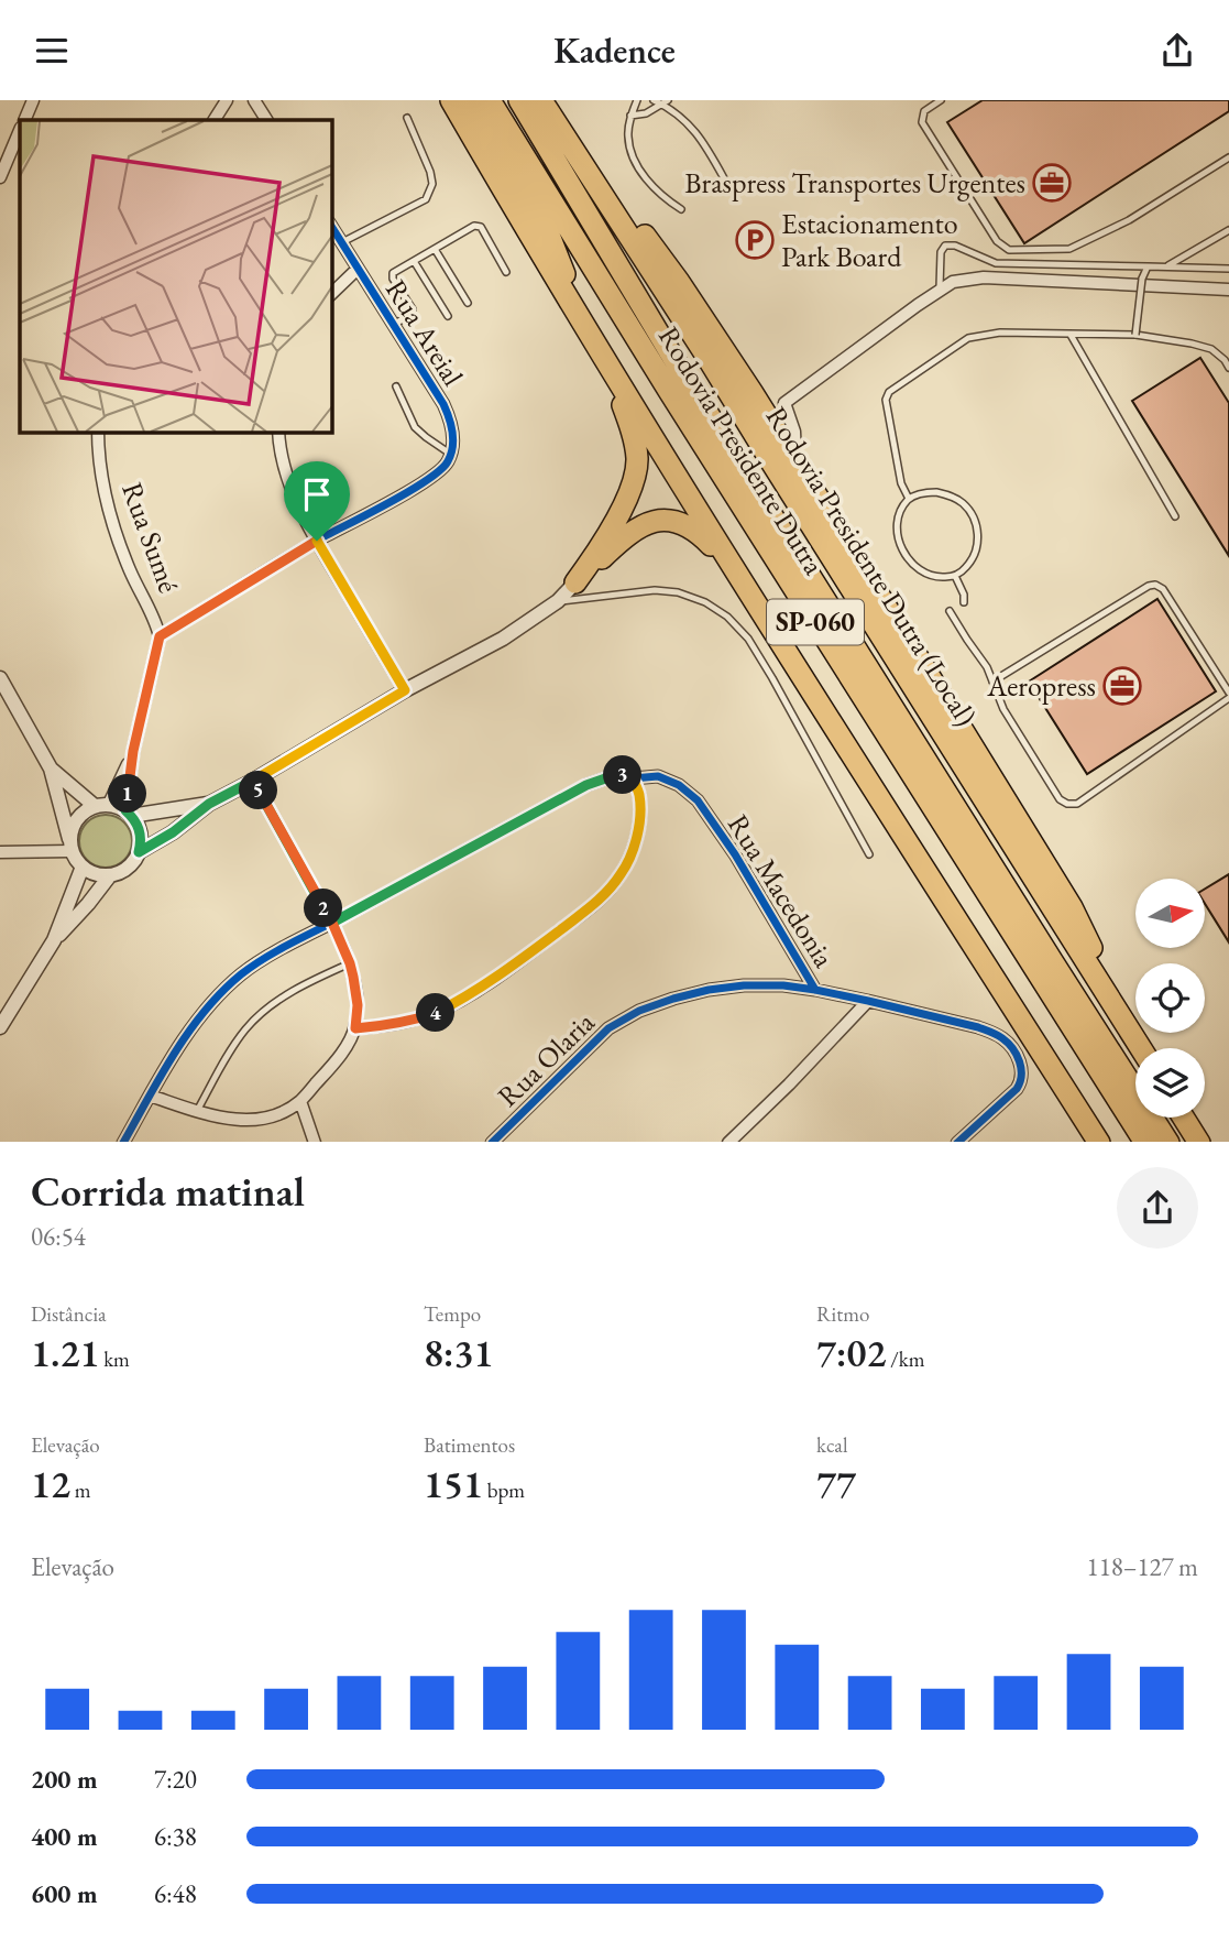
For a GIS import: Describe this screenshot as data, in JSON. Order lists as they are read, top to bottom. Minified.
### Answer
{"streets":{"highway":["Rodovia Presidente Dutra","Rodovia Presidente Dutra (Local)","SP-060"],"street":["Rua Areial","Rua Sumé","Rua Macedonia","Rua Olaria"]},"crossings":[["Rua Macedonia","Rua Olaria"]],"places":{"office":["Braspress Transportes Urgentes","Aeropress"],"parking":["Estacionamento Park Board"]},"north":"right","page":{"header":"Kadence","pins":["3","5","1","2","4"],"heading":["Corrida matinal","06:54"],"stats":[["Distância","1.21 km"],["Tempo","8:31"],["Ritmo","7:02 /km"],["Elevação","12 m"],["Batimentos","151 bpm"],["kcal","77"]],"chart":["Elevação","118–127 m"],"list":[{"name":"200 m","note":"7:20"},{"name":"400 m","note":"6:38"},{"name":"600 m","note":"6:48"}]}}
